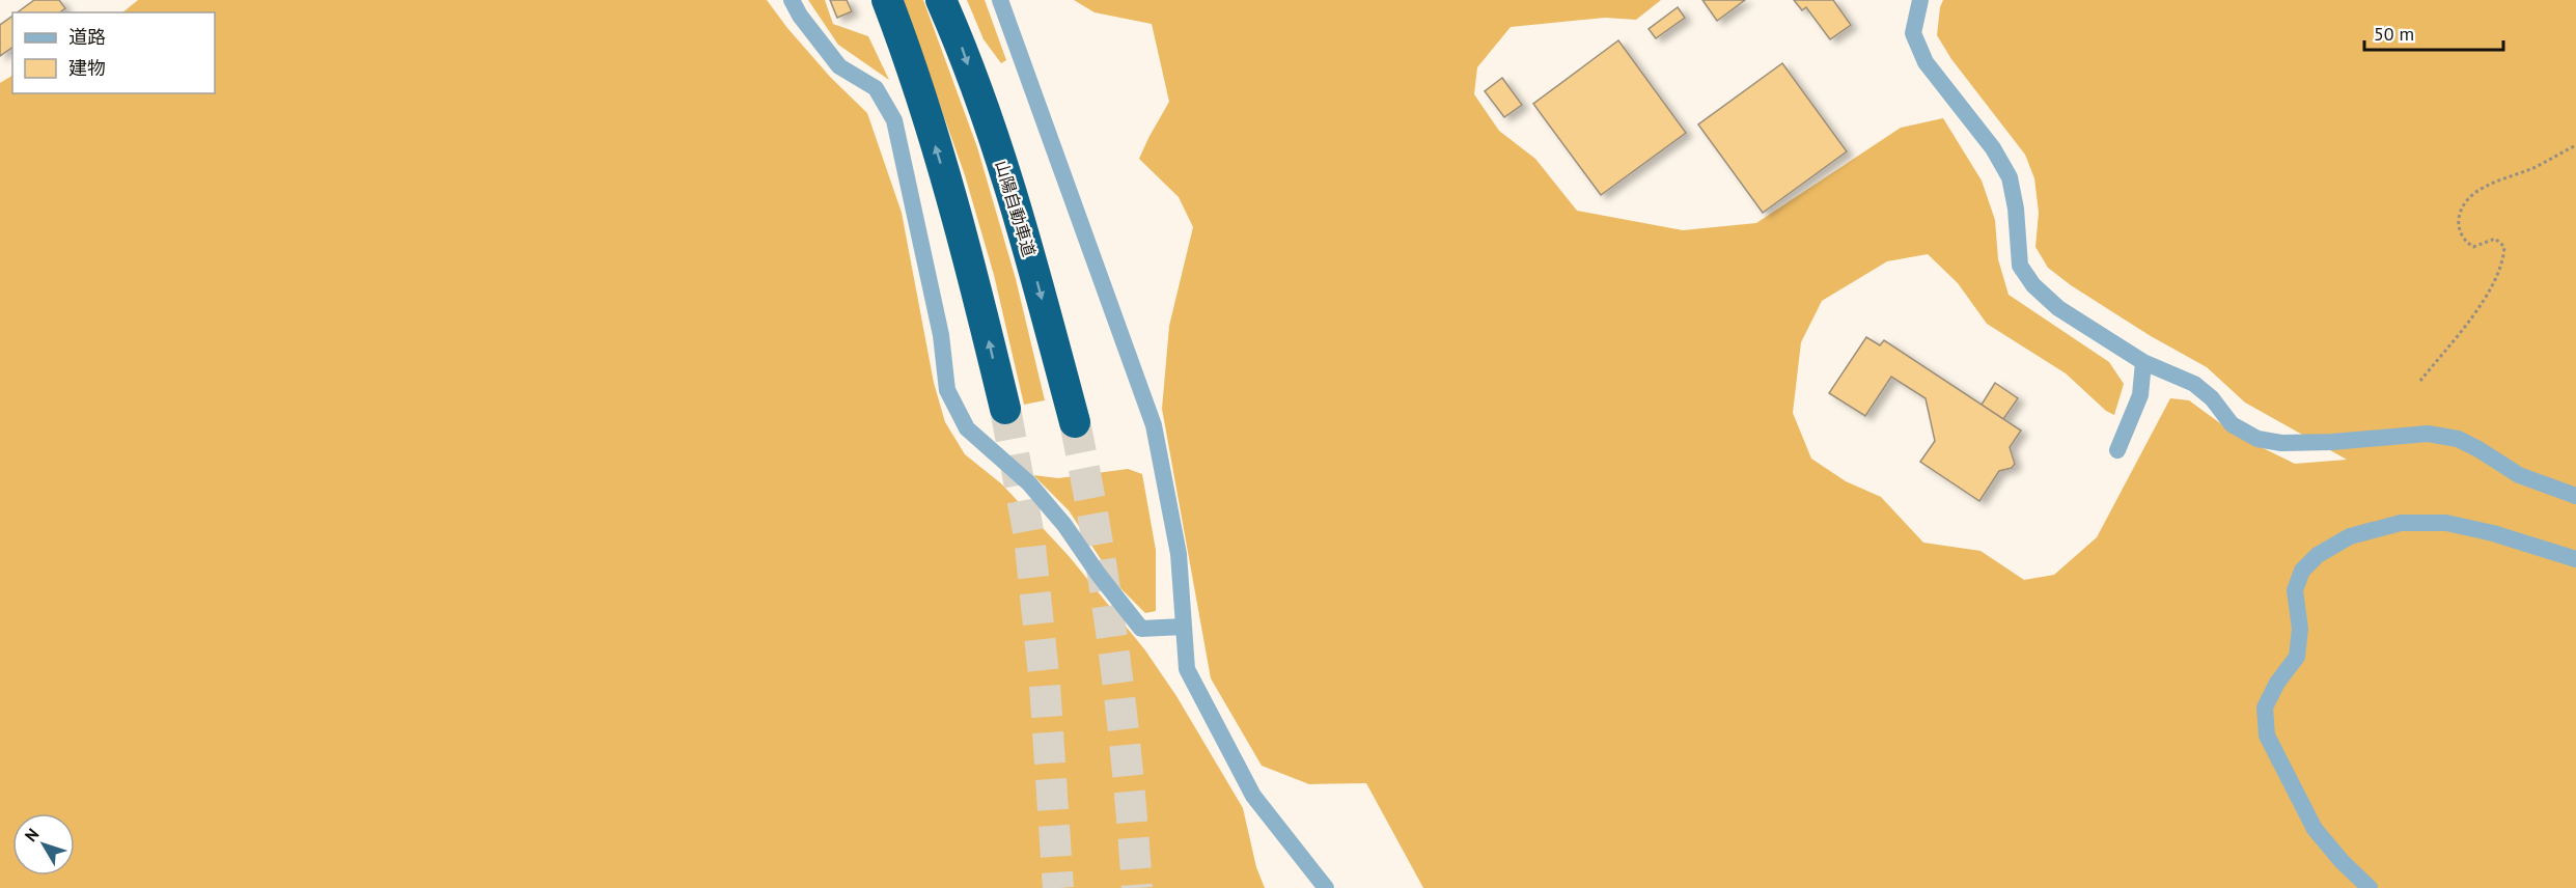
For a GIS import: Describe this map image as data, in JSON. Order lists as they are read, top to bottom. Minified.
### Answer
{"streets":{"highway":["山陽自動車道"]},"legend":["道路","建物"],"scale_bar":"50 m","north":"top left"}
